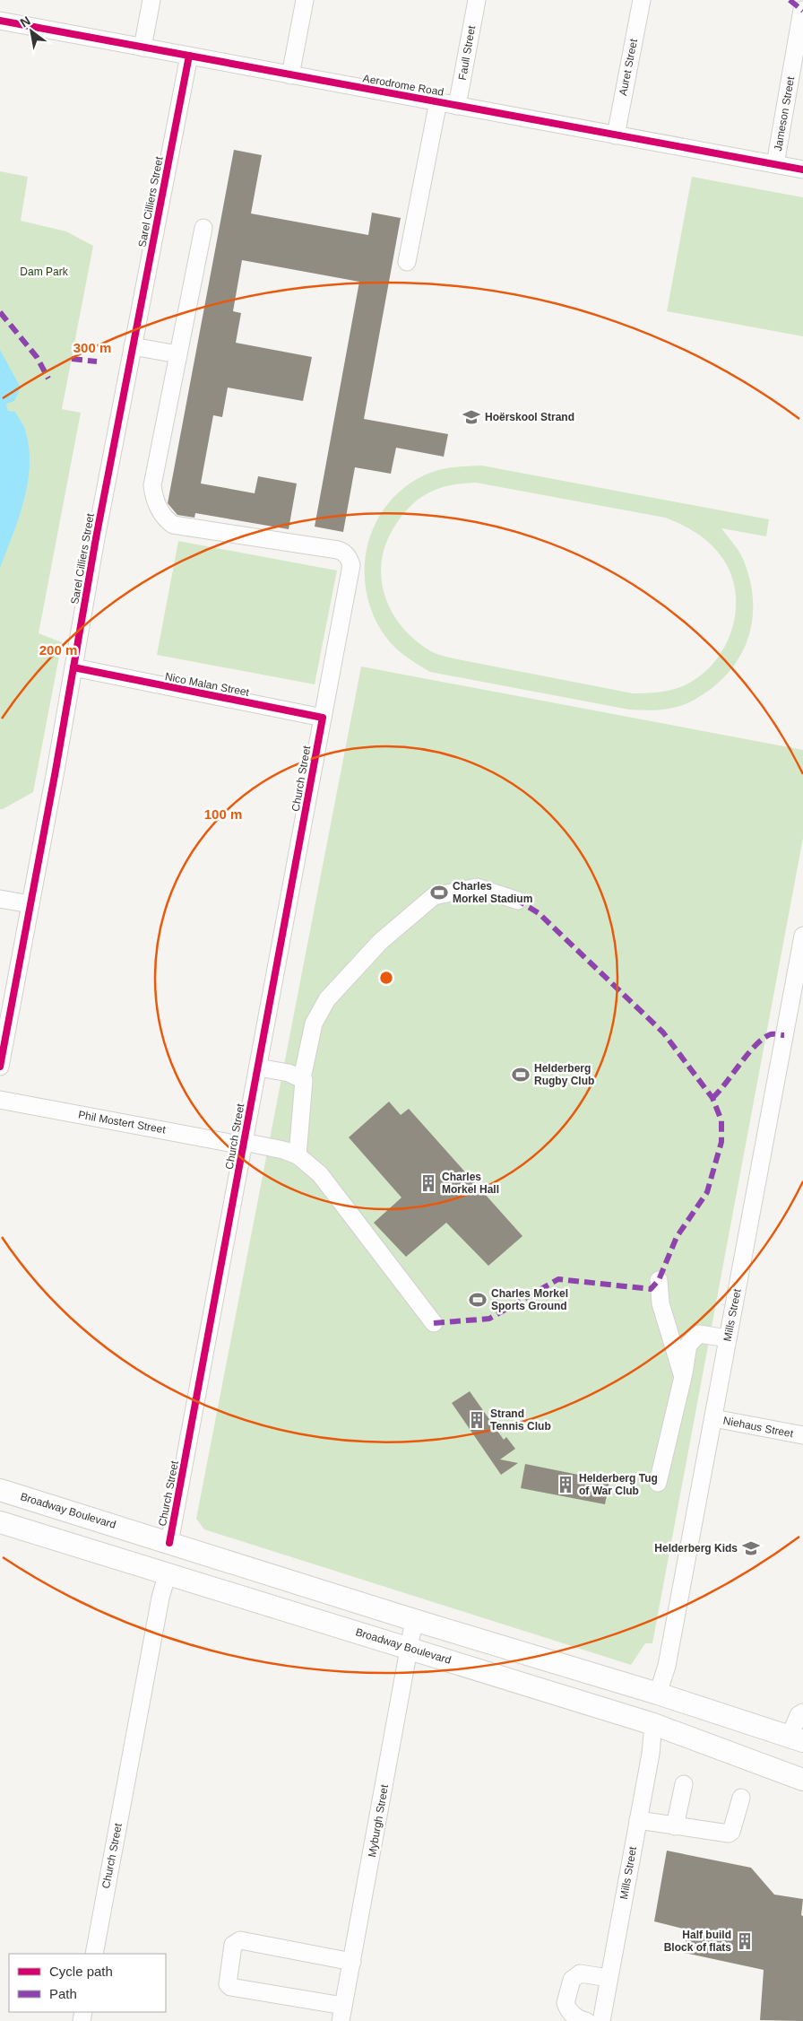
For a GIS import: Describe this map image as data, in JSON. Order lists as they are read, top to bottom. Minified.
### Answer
{"streets":{"main road":["Broadway Boulevard"],"street":["Faull Street","Auret Street","Aerodrome Road","Jameson Street","Sarel Cilliers Street","Nico Malan Street","Church Street","Phil Mostert Street","Mills Street","Niehaus Street","Myburgh Street"]},"crossings":[["Faull Street","Aerodrome Road"],["Auret Street","Aerodrome Road"],["Aerodrome Road","Jameson Street"],["Aerodrome Road","Sarel Cilliers Street"],["Sarel Cilliers Street","Nico Malan Street"],["Nico Malan Street","Church Street"],["Church Street","Phil Mostert Street"],["Church Street","Broadway Boulevard"],["Mills Street","Niehaus Street"],["Mills Street","Broadway Boulevard"],["Broadway Boulevard","Myburgh Street"]],"parks":["Dam Park"],"places":{"school or university":["Hoërskool Strand","Helderberg Kids"],"sports":["Charles Morkel Stadium","Helderberg Rugby Club","Charles Morkel Sports Ground"],"building":["Charles Morkel Hall","Strand Tennis Club","Helderberg Tug of War Club","Half build Block of flats"]},"legend":["Cycle path","Path"],"north":"top left","rings":["300 m","200 m","100 m"]}
